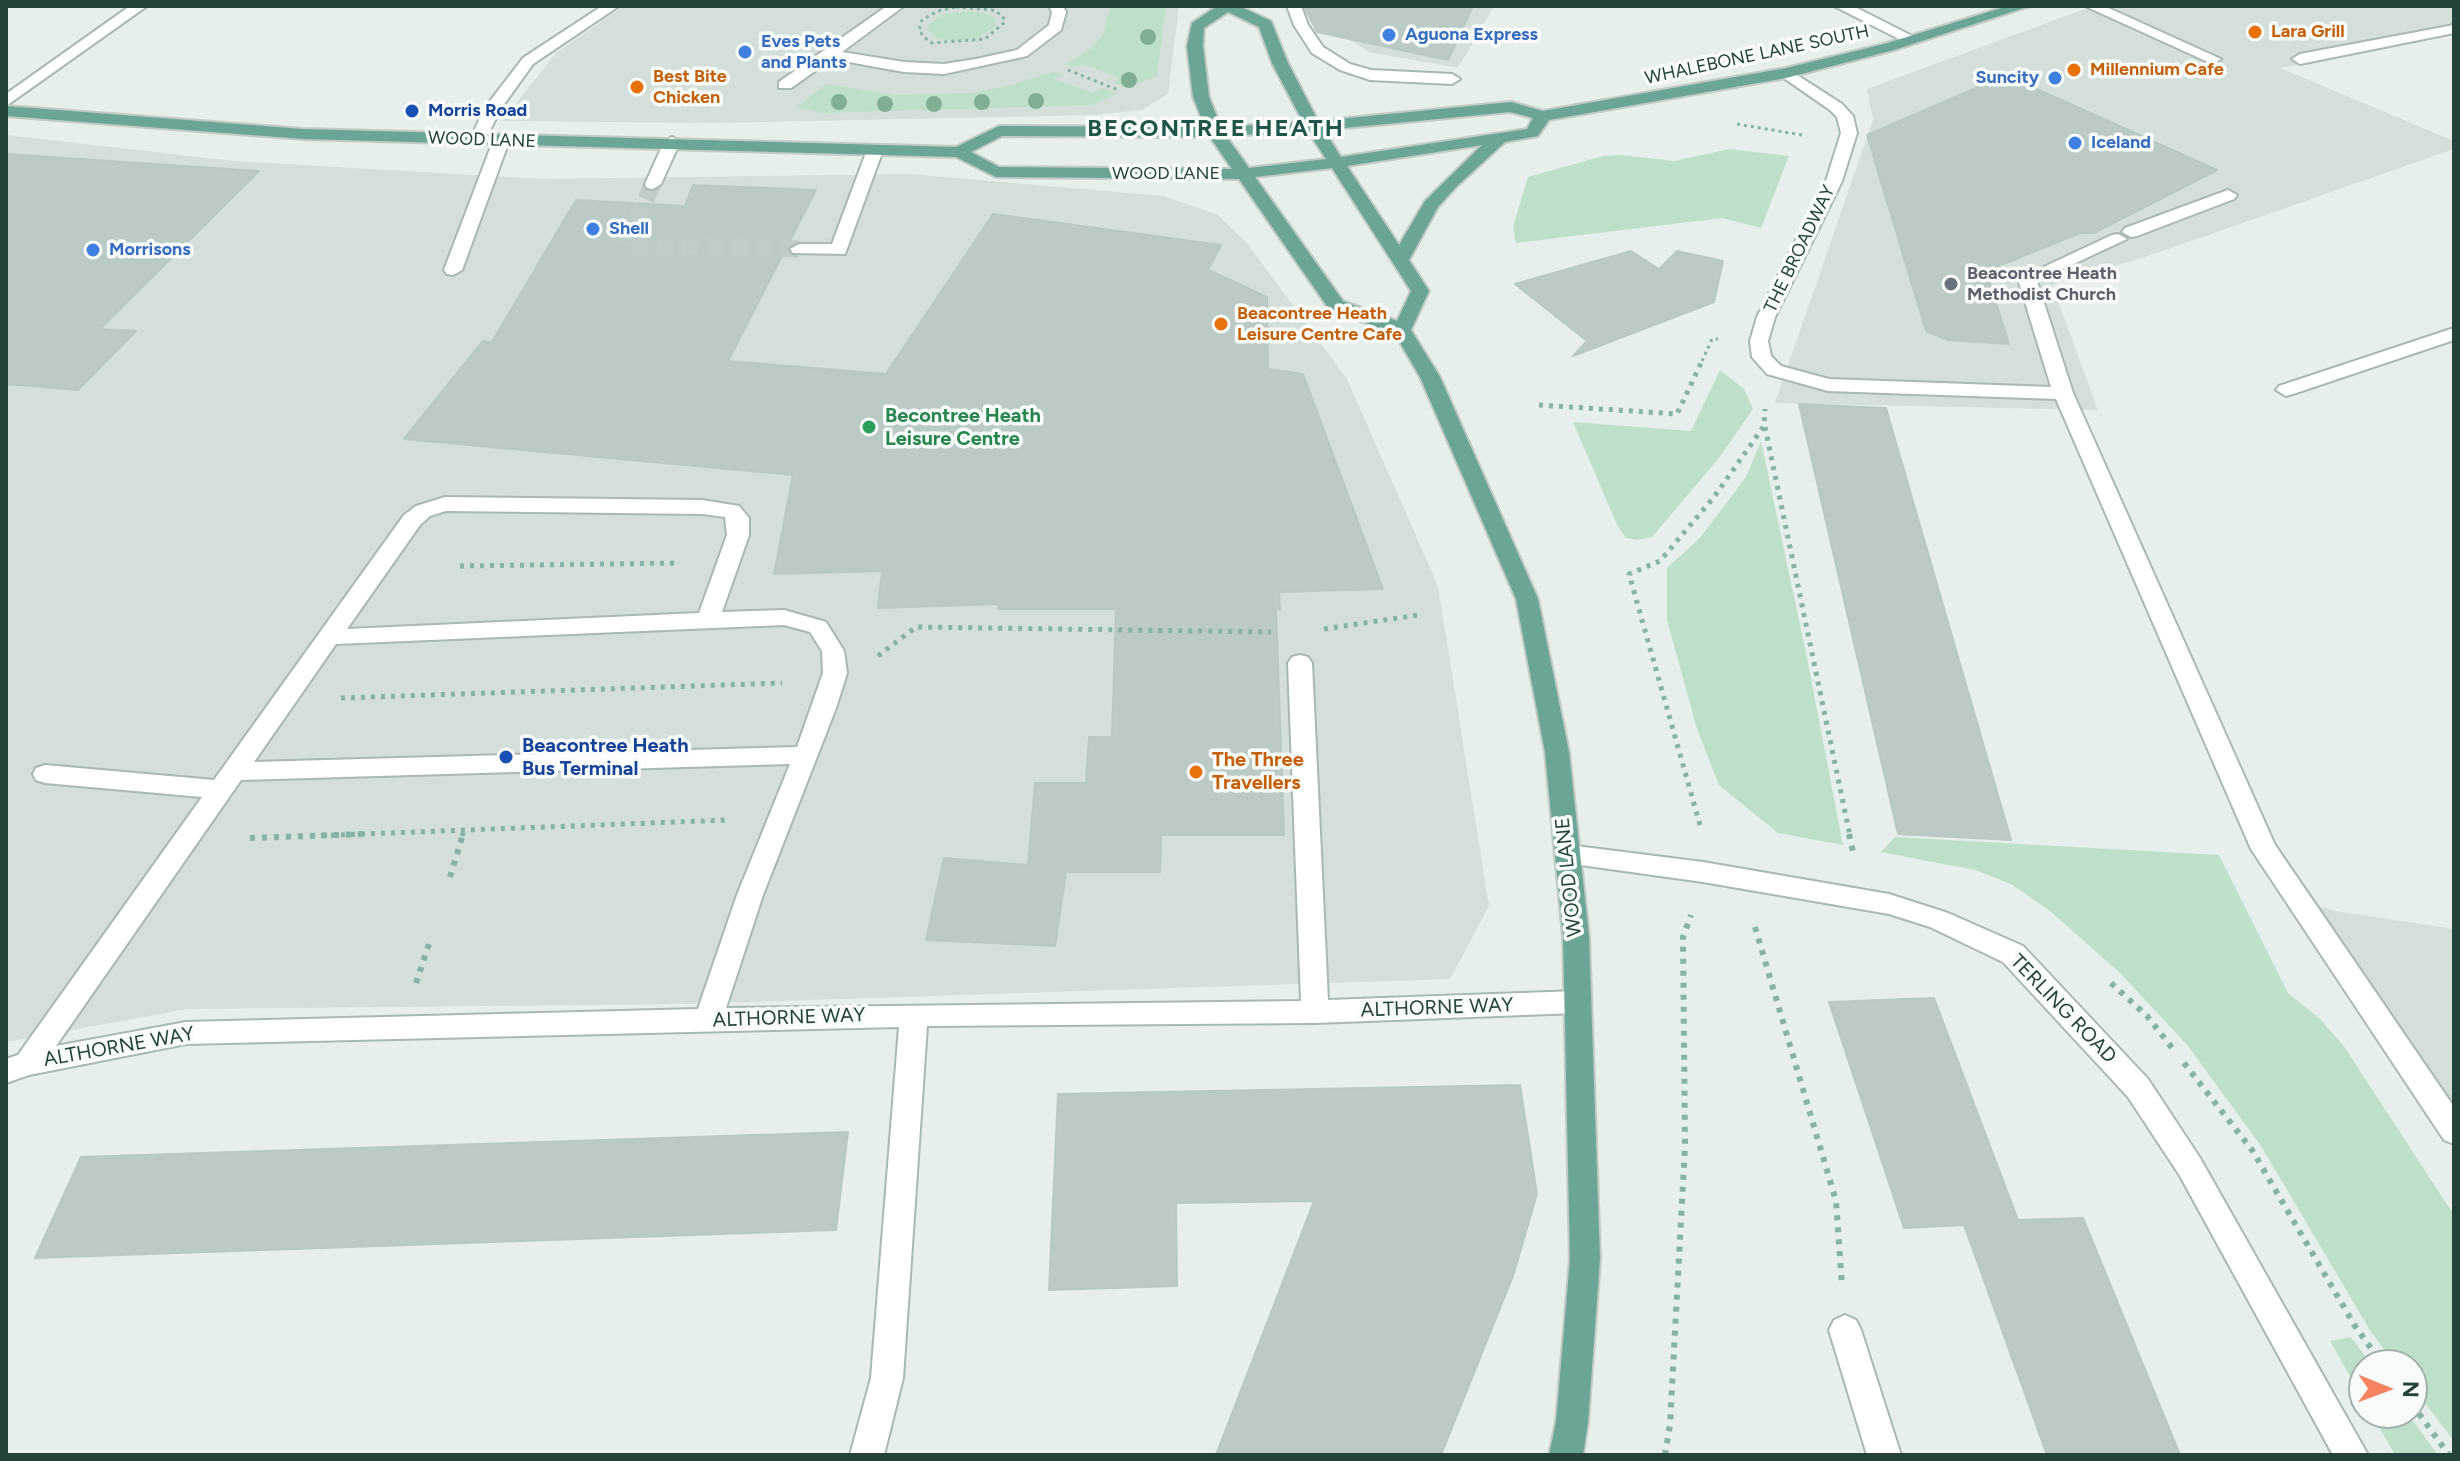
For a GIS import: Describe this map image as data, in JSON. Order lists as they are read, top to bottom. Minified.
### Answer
{"streets":{"main road":["WHALEBONE LANE SOUTH","WOOD LANE"],"street":["THE BROADWAY","ALTHORNE WAY","TERLING ROAD"]},"crossings":[["WHALEBONE LANE SOUTH","WOOD LANE"],["WOOD LANE","ALTHORNE WAY"],["WOOD LANE","TERLING ROAD"]],"districts":["BECONTREE HEATH"],"places":["Lara Grill","Aguona Express","Eves Pets and Plants","Millennium Cafe","Suncity","Best Bite Chicken","Morris Road","Iceland","Shell","Morrisons","Beacontree Heath Methodist Church","Beacontree Heath Leisure Centre Cafe","Becontree Heath Leisure Centre","Beacontree Heath Bus Terminal","The Three Travellers"],"north":"right"}
